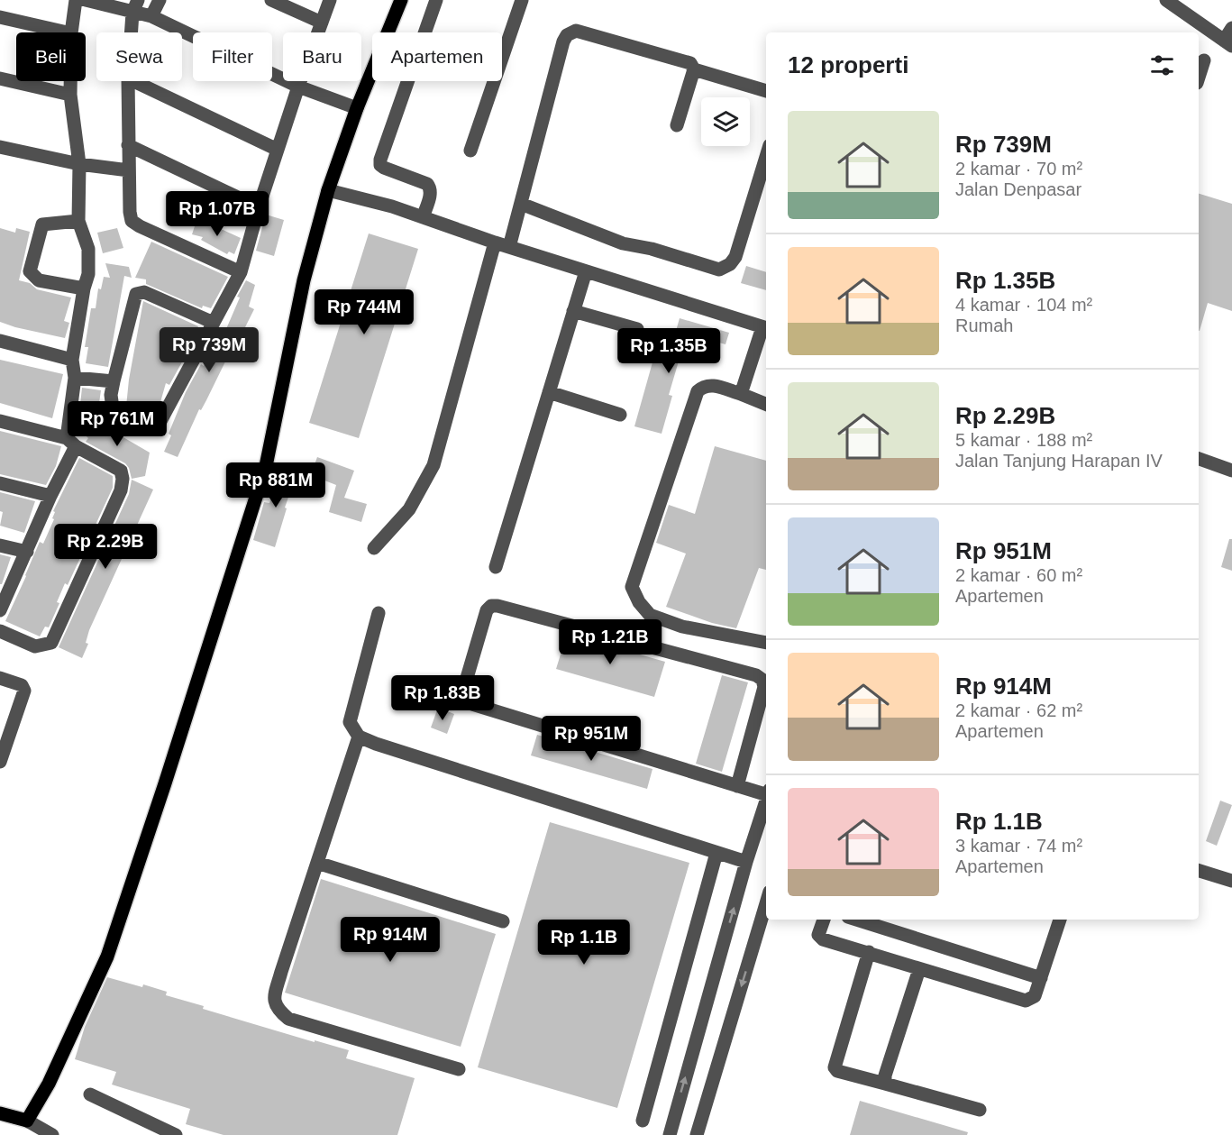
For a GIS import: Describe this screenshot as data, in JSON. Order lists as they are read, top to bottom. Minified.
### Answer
{"page":{"chip":["Beli","Sewa","Filter","Baru","Apartemen"],"heading":"12 properti","list":[{"name":"Rp 739M","note":"2 kamar · 70 m² · Jalan Denpasar"},{"name":"Rp 1.35B","note":"4 kamar · 104 m² · Rumah"},{"name":"Rp 2.29B","note":"5 kamar · 188 m² · Jalan Tanjung Harapan IV"},{"name":"Rp 951M","note":"2 kamar · 60 m² · Apartemen"},{"name":"Rp 914M","note":"2 kamar · 62 m² · Apartemen"},{"name":"Rp 1.1B","note":"3 kamar · 74 m² · Apartemen"}],"price":["Rp 1.07B","Rp 744M","Rp 739M","Rp 1.35B","Rp 761M","Rp 881M","Rp 2.29B","Rp 1.21B","Rp 1.83B","Rp 951M","Rp 914M","Rp 1.1B"]}}
